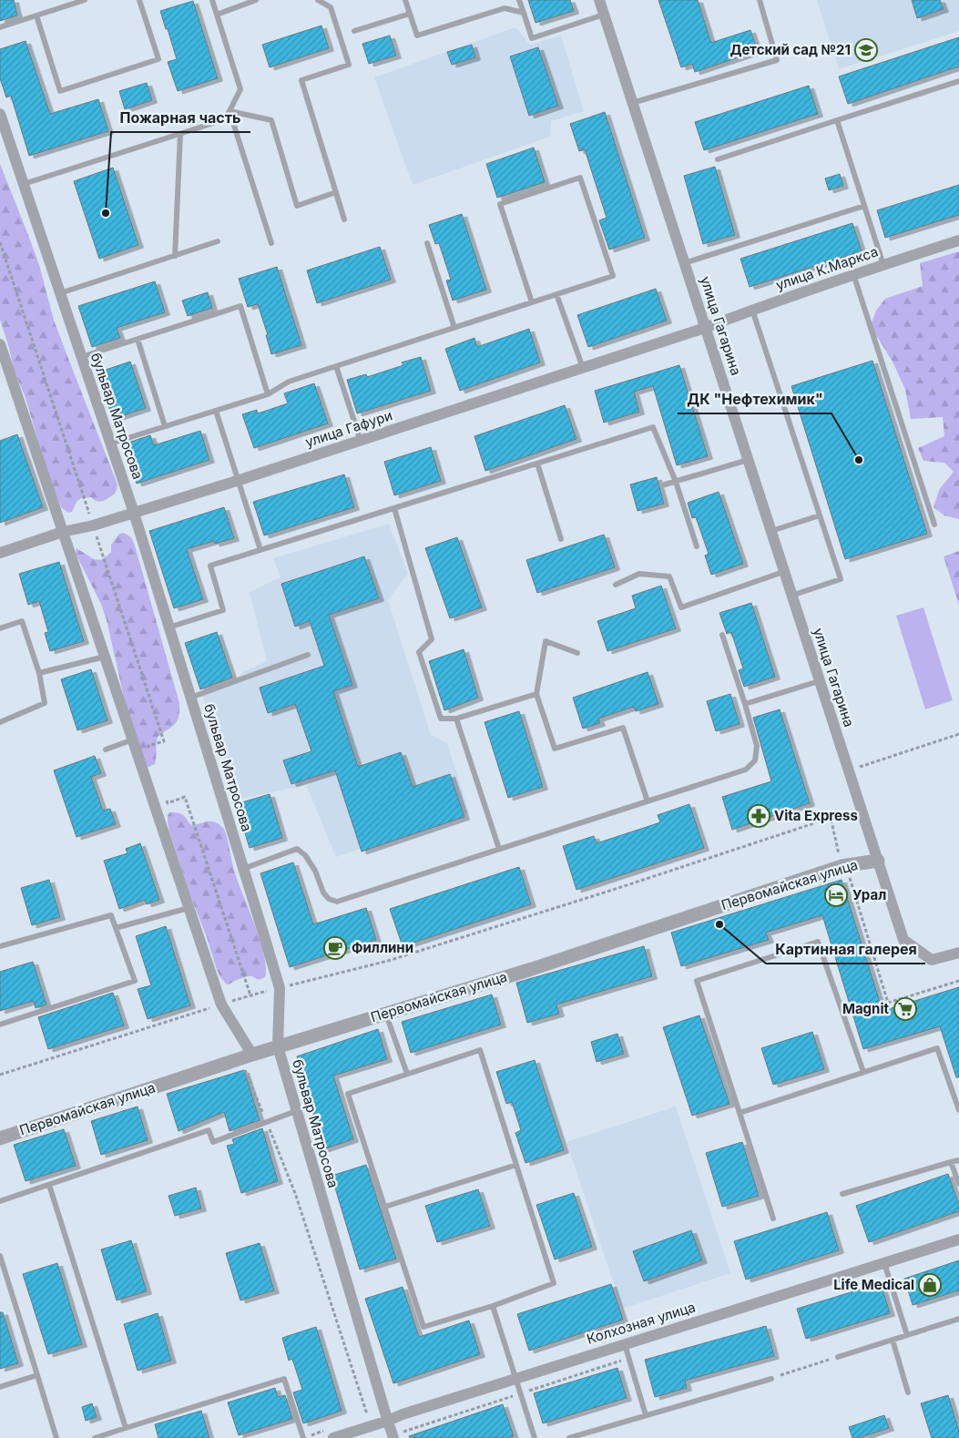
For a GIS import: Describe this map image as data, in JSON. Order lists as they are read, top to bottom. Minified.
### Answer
{"streets":{"street":["улица К.Маркса","улица Гагарина","бульвар Матросова","улица Гафури","Первомайская улица","Колхозная улица"]},"crossings":[["улица К.Маркса","улица Гагарина"],["улица К.Маркса","улица Гафури"],["улица Гагарина","улица Гафури"],["улица Гагарина","Первомайская улица"],["бульвар Матросова","улица Гафури"],["бульвар Матросова","Первомайская улица"],["бульвар Матросова","Колхозная улица"]],"places":{"school or university":["Детский cад №21"],"other":["Пожарная часть","ДК \"Нефтехимик\"","Картинная галерея"],"pharmacy":["Vita Express"],"hotel":["Урал"],"cafe":["Филлини"],"supermarket":["Magnit"],"shop":["Life Medical"]}}
